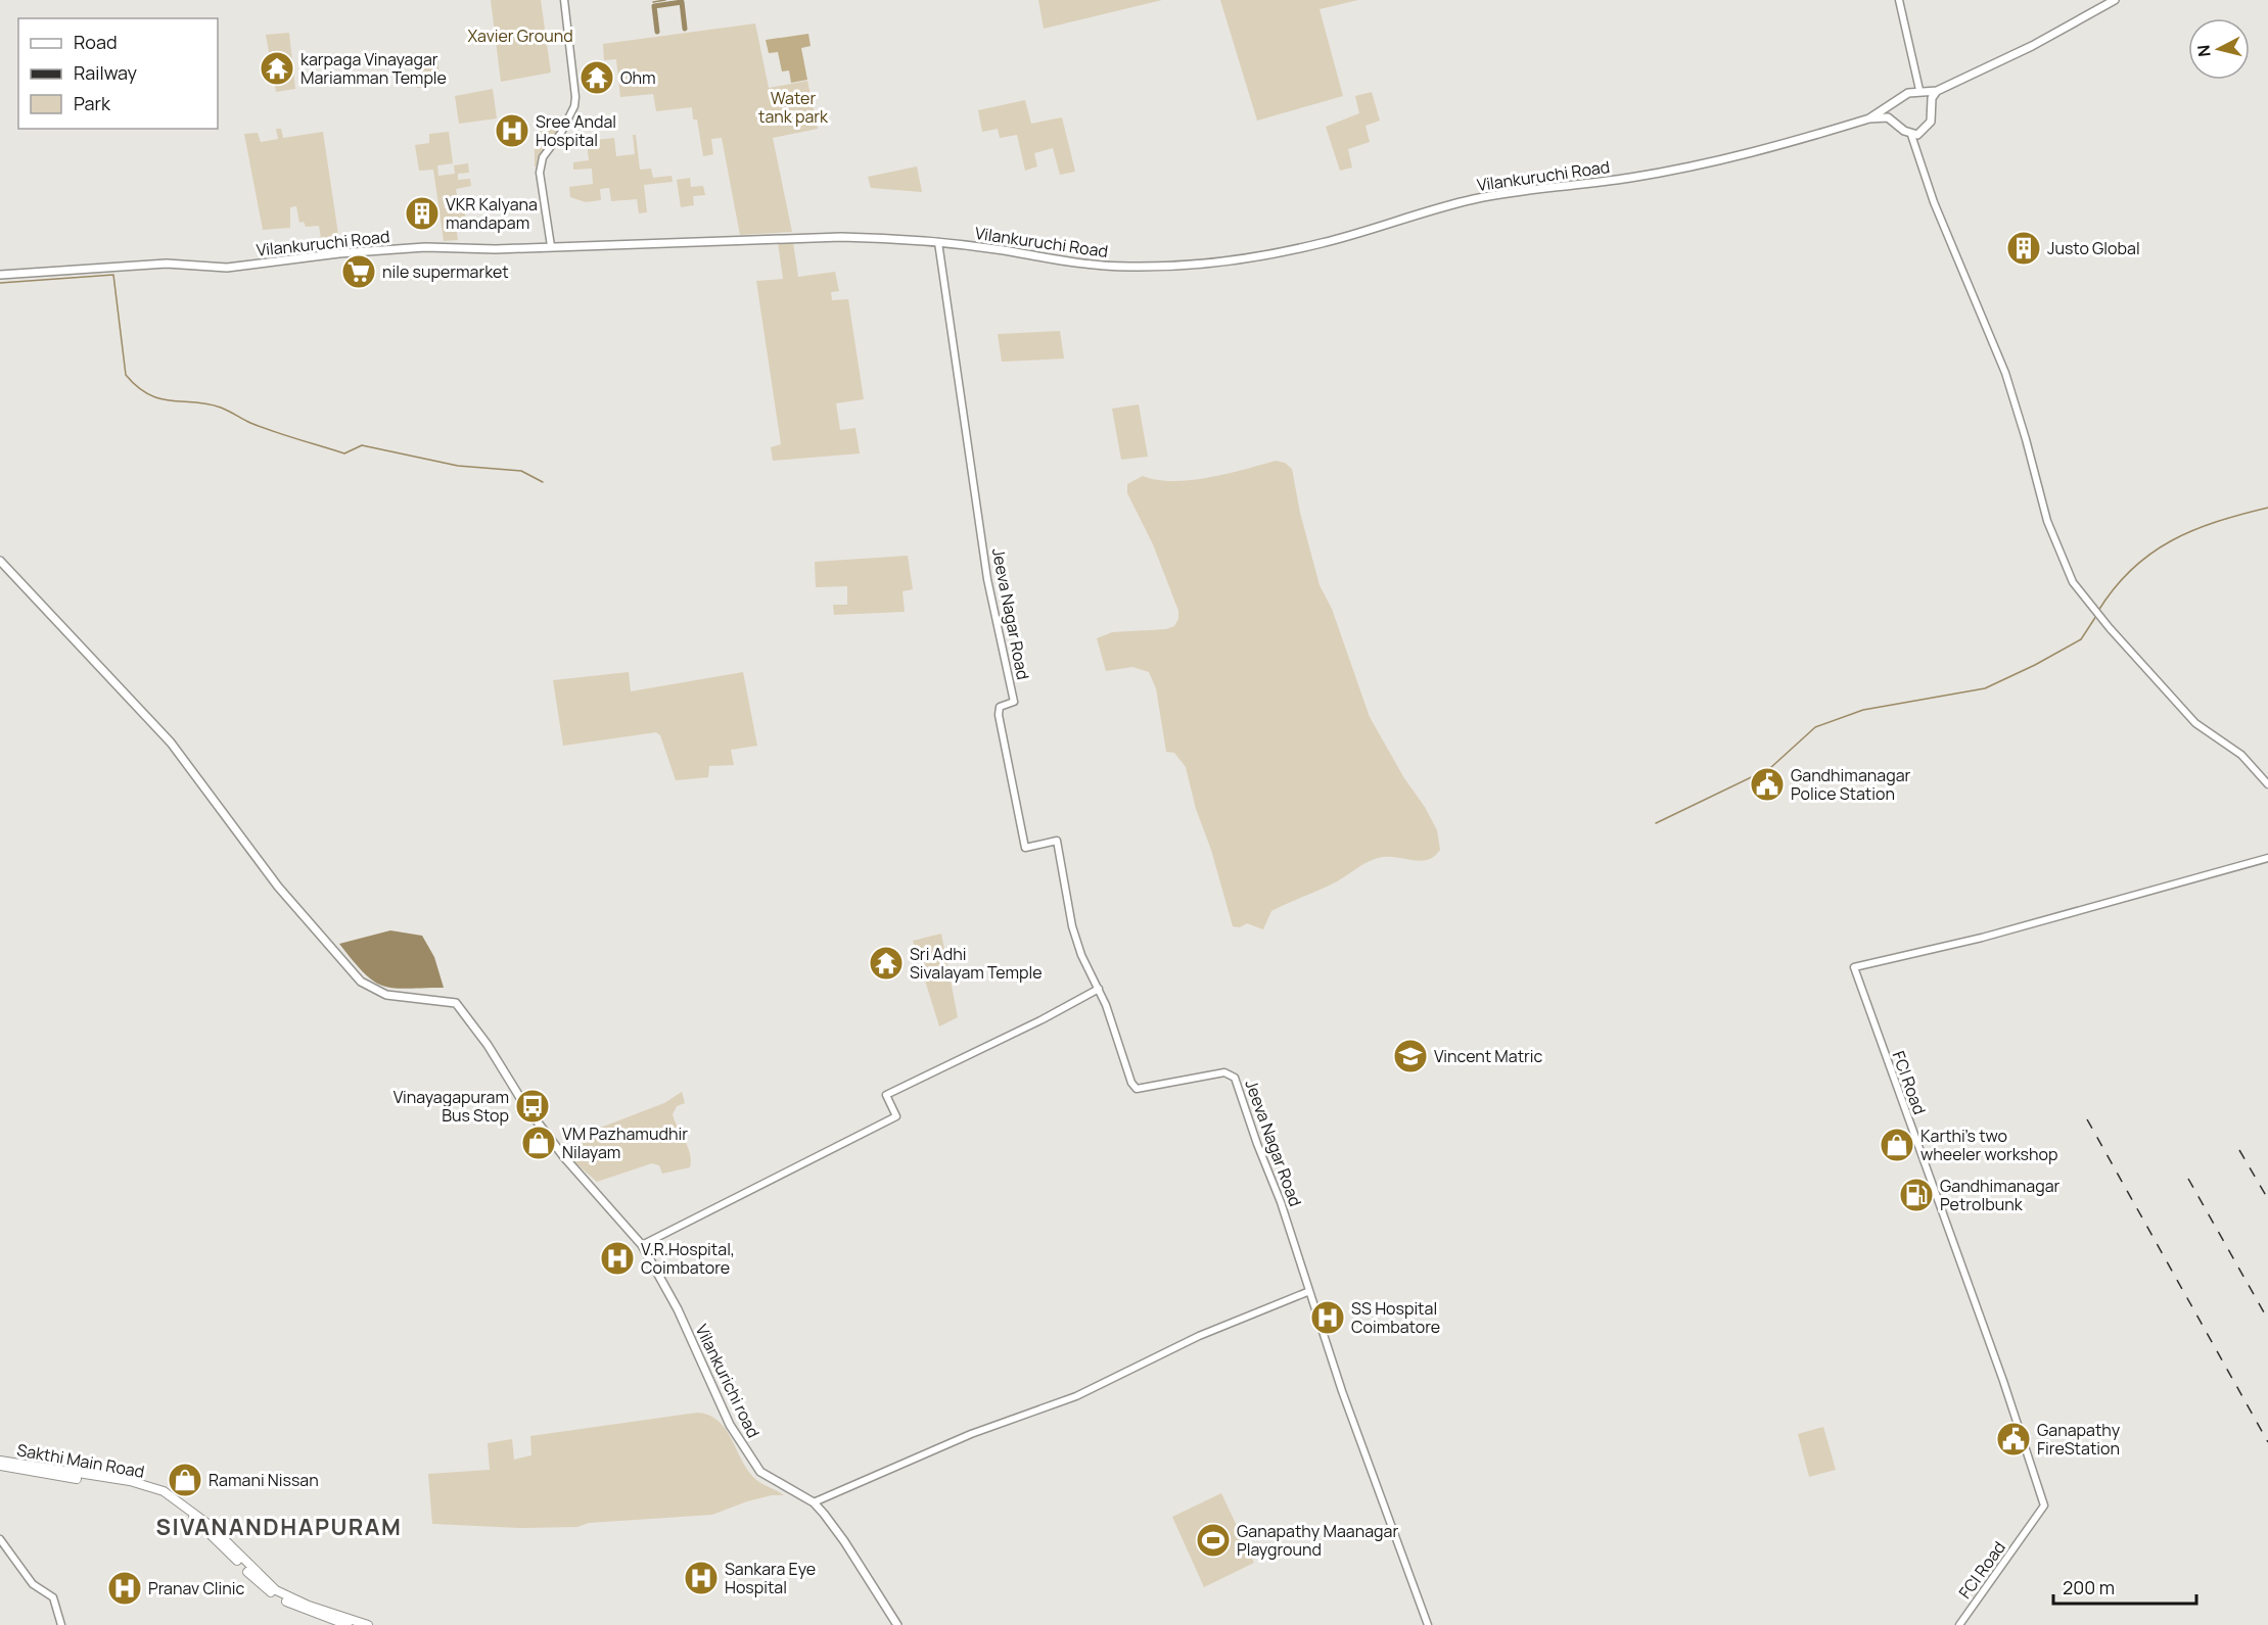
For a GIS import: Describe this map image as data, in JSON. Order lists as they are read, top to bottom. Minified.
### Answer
{"streets":{"highway":["Sakthi Main Road"],"main road":["Vilankuruchi Road","Vilankurichi road"],"street":["Jeeva Nagar Road","FCI Road"]},"crossings":[["Vilankuruchi Road","Jeeva Nagar Road"]],"districts":["SIVANANDHAPURAM"],"parks":["Xavier Ground","Water tank park"],"places":{"temple":["karpaga Vinayagar Mariamman Temple","Ohm","Sri Adhi Sivalayam Temple"],"hospital":["Sree Andal Hospital","V.R.Hospital, Coimbatore","SS Hospital Coimbatore","Sankara Eye Hospital","Pranav Clinic"],"building":["VKR Kalyana mandapam","Justo Global"],"supermarket":["nile supermarket"],"public building":["Gandhimanagar Police Station","Ganapathy FireStation"],"school or university":["Vincent Matric"],"bus stop":["Vinayagapuram Bus Stop"],"shop":["VM Pazhamudhir Nilayam","Karthi's two wheeler workshop","Ramani Nissan"],"fuel station":["Gandhimanagar Petrolbunk"],"sports":["Ganapathy Maanagar Playground"]},"legend":["Road","Railway","Park"],"scale_bar":"200 m","north":"left"}
